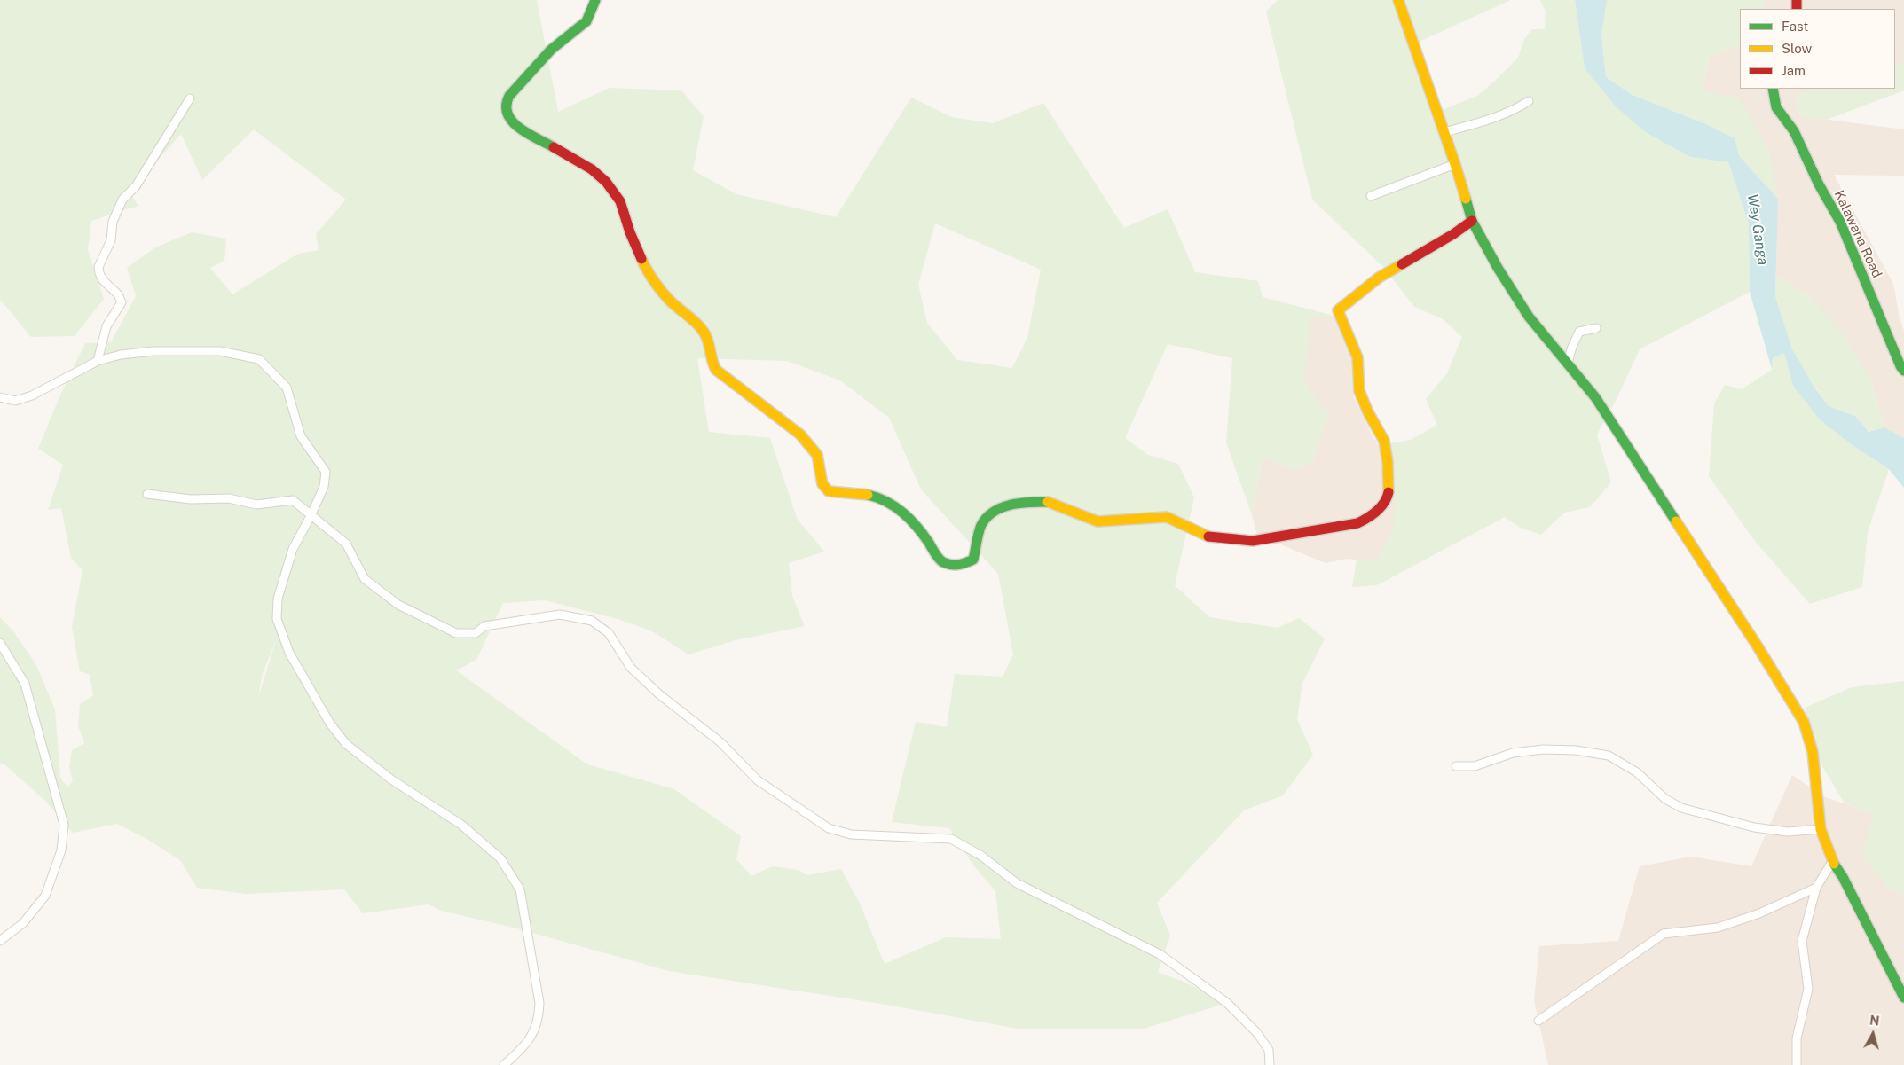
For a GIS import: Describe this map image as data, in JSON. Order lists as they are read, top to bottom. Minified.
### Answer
{"streets":{"street":["Kalawana Road"]},"water":["Wey Ganga"],"legend":["Fast","Slow","Jam"],"north":"top"}
